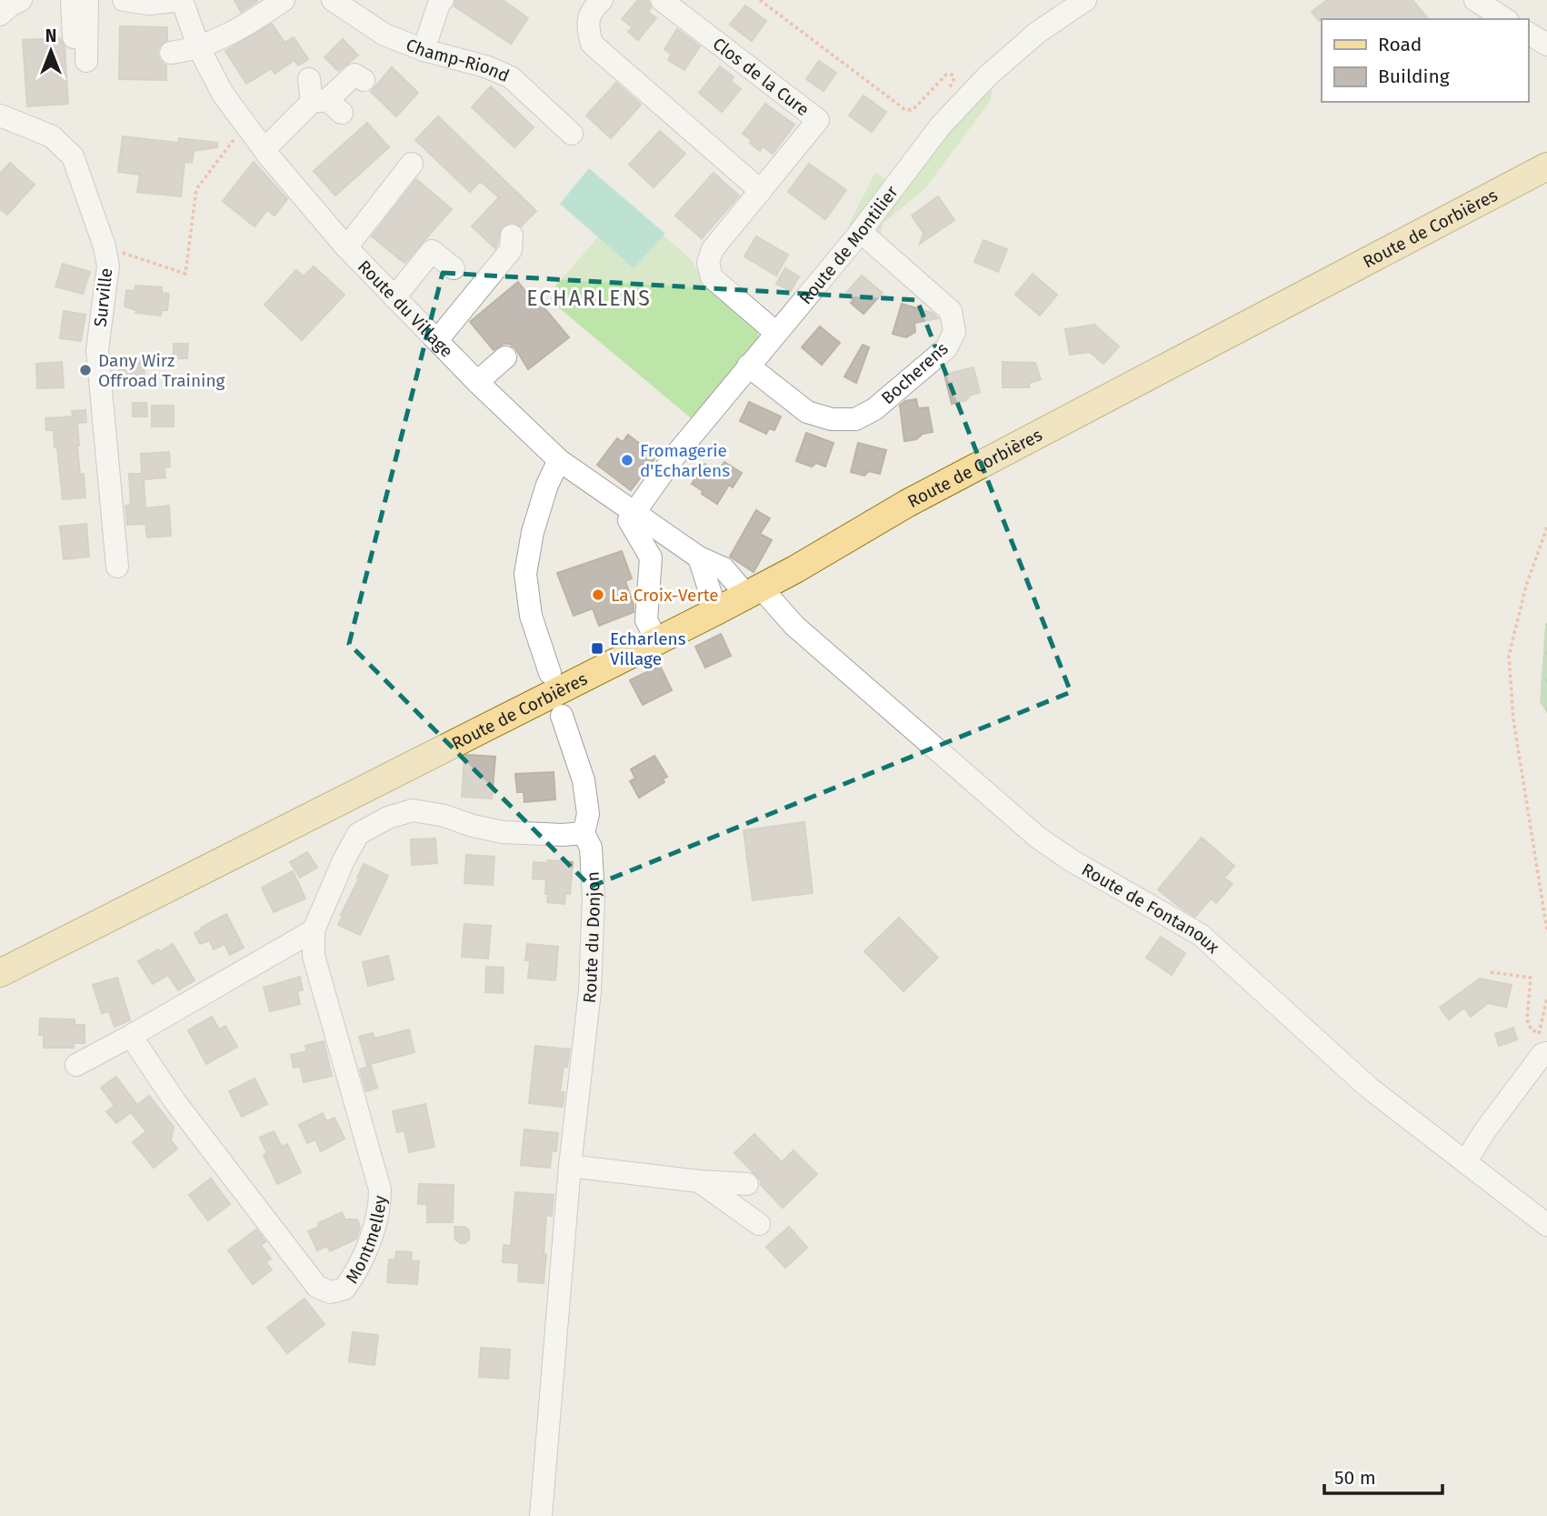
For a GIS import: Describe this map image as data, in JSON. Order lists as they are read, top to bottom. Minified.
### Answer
{"streets":{"main road":["Route de Corbières"],"street":["Champ-Riond","Clos de la Cure","Route de Montilier","Surville","Route du Village","Bocherens","Route de Fontanoux","Route du Donjon","Montmelley"]},"crossings":[["Clos de la Cure","Route de Montilier"],["Route de Corbières","Route du Village"],["Route de Corbières","Route de Fontanoux"],["Route de Montilier","Route du Village"],["Route de Montilier","Bocherens"],["Route du Village","Route de Fontanoux"],["Route du Donjon","Montmelley"]],"districts":["ECHARLENS"],"places":{"other":["Dany Wirz Offroad Training","Fromagerie d'Echarlens","La Croix-Verte"],"transit":["Echarlens Village"]},"legend":["Road","Building"],"scale_bar":"50 m","north":"top"}
